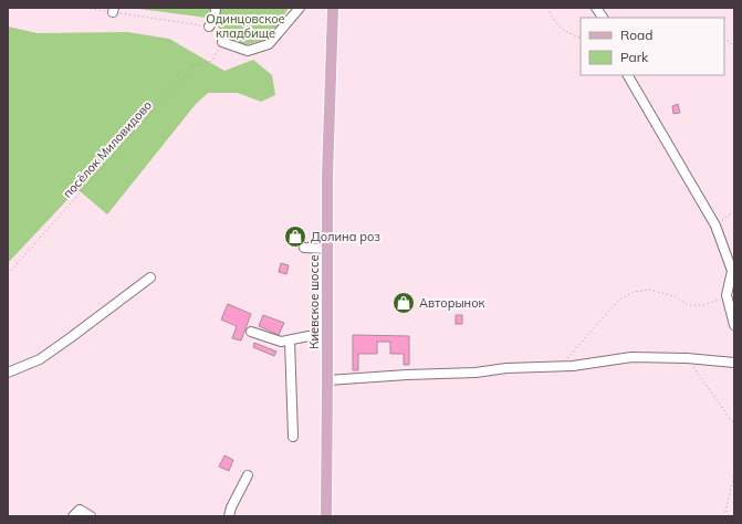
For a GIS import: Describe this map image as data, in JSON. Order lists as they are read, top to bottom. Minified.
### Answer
{"streets":{"main road":["Киевское шоссе"],"path":["посёлок Миловидово"]},"parks":["Одинцовское кладбище"],"places":{"shop":["Долина роз","Авторынок"]},"legend":["Road","Park"]}
